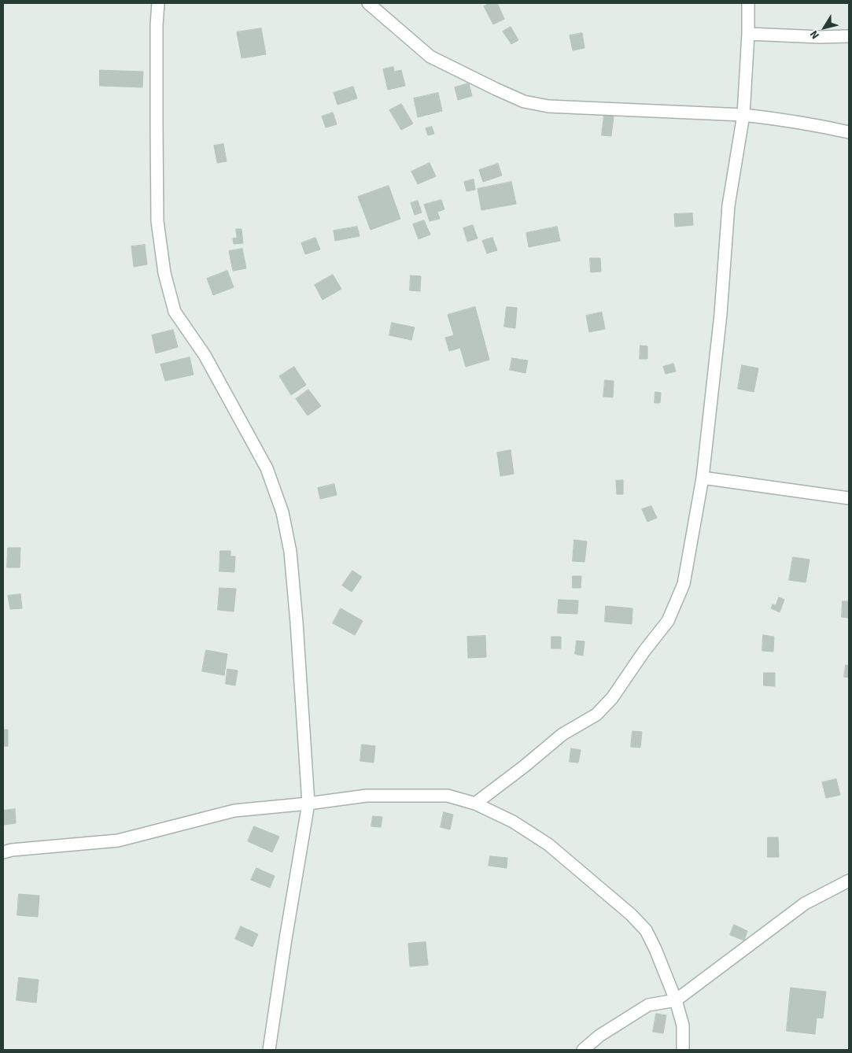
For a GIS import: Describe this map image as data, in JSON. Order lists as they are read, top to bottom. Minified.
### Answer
{"north":"bottom left"}
